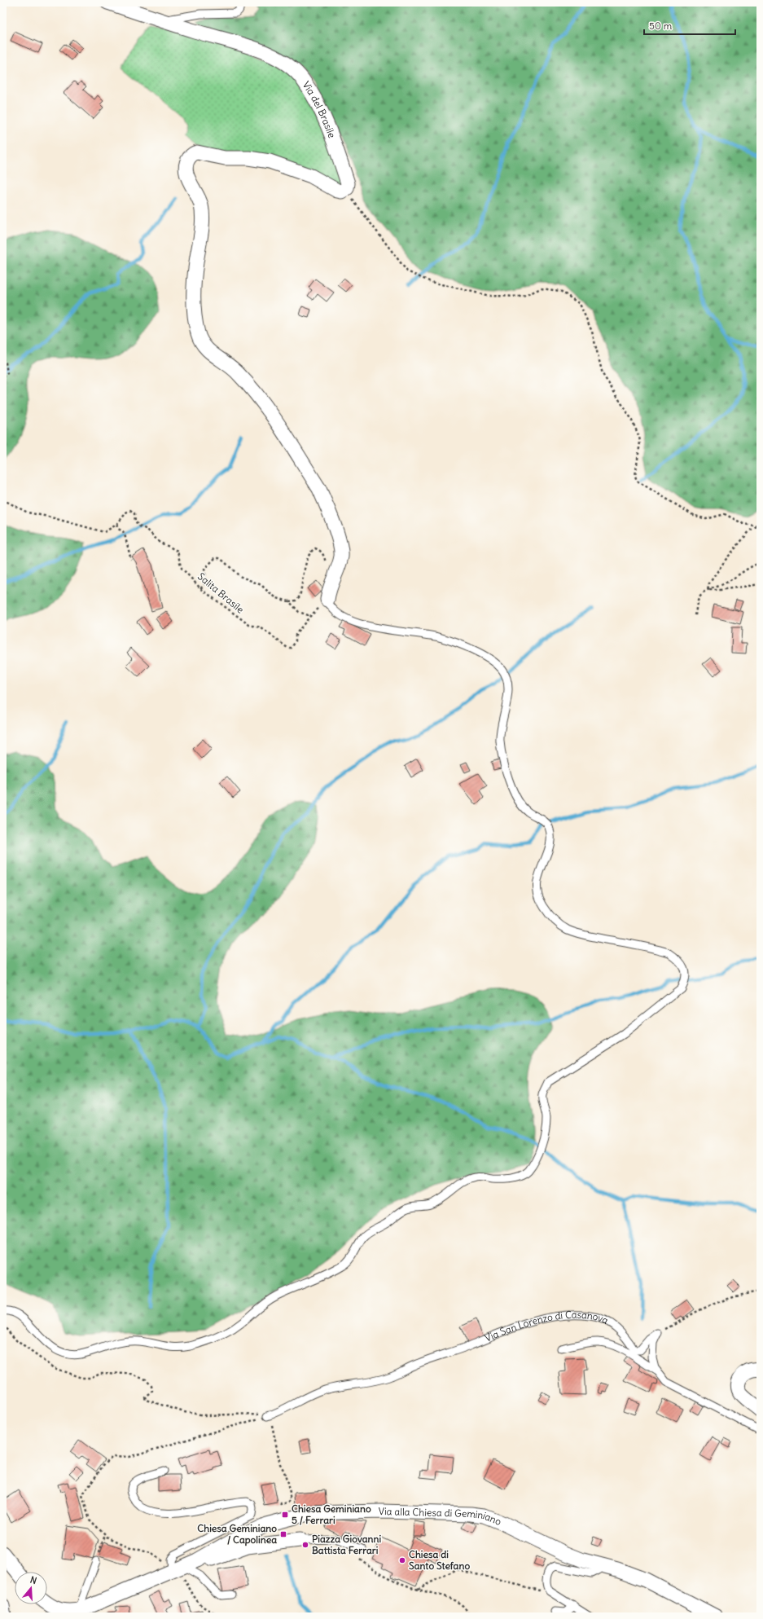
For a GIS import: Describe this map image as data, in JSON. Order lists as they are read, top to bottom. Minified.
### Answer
{"streets":{"street":["Via del Brasile","Via alla Chiesa di Geminiano"],"lane":["Via San Lorenzo di Casanova"],"path":["Salita Brasile"]},"places":{"transit":["Chiesa Geminiano 5 / Ferrari","Chiesa Geminiano / Capolinea"],"other":["Piazza Giovanni Battista Ferrari","Chiesa di Santo Stefano"]},"scale_bar":"50 m","north":"top"}
